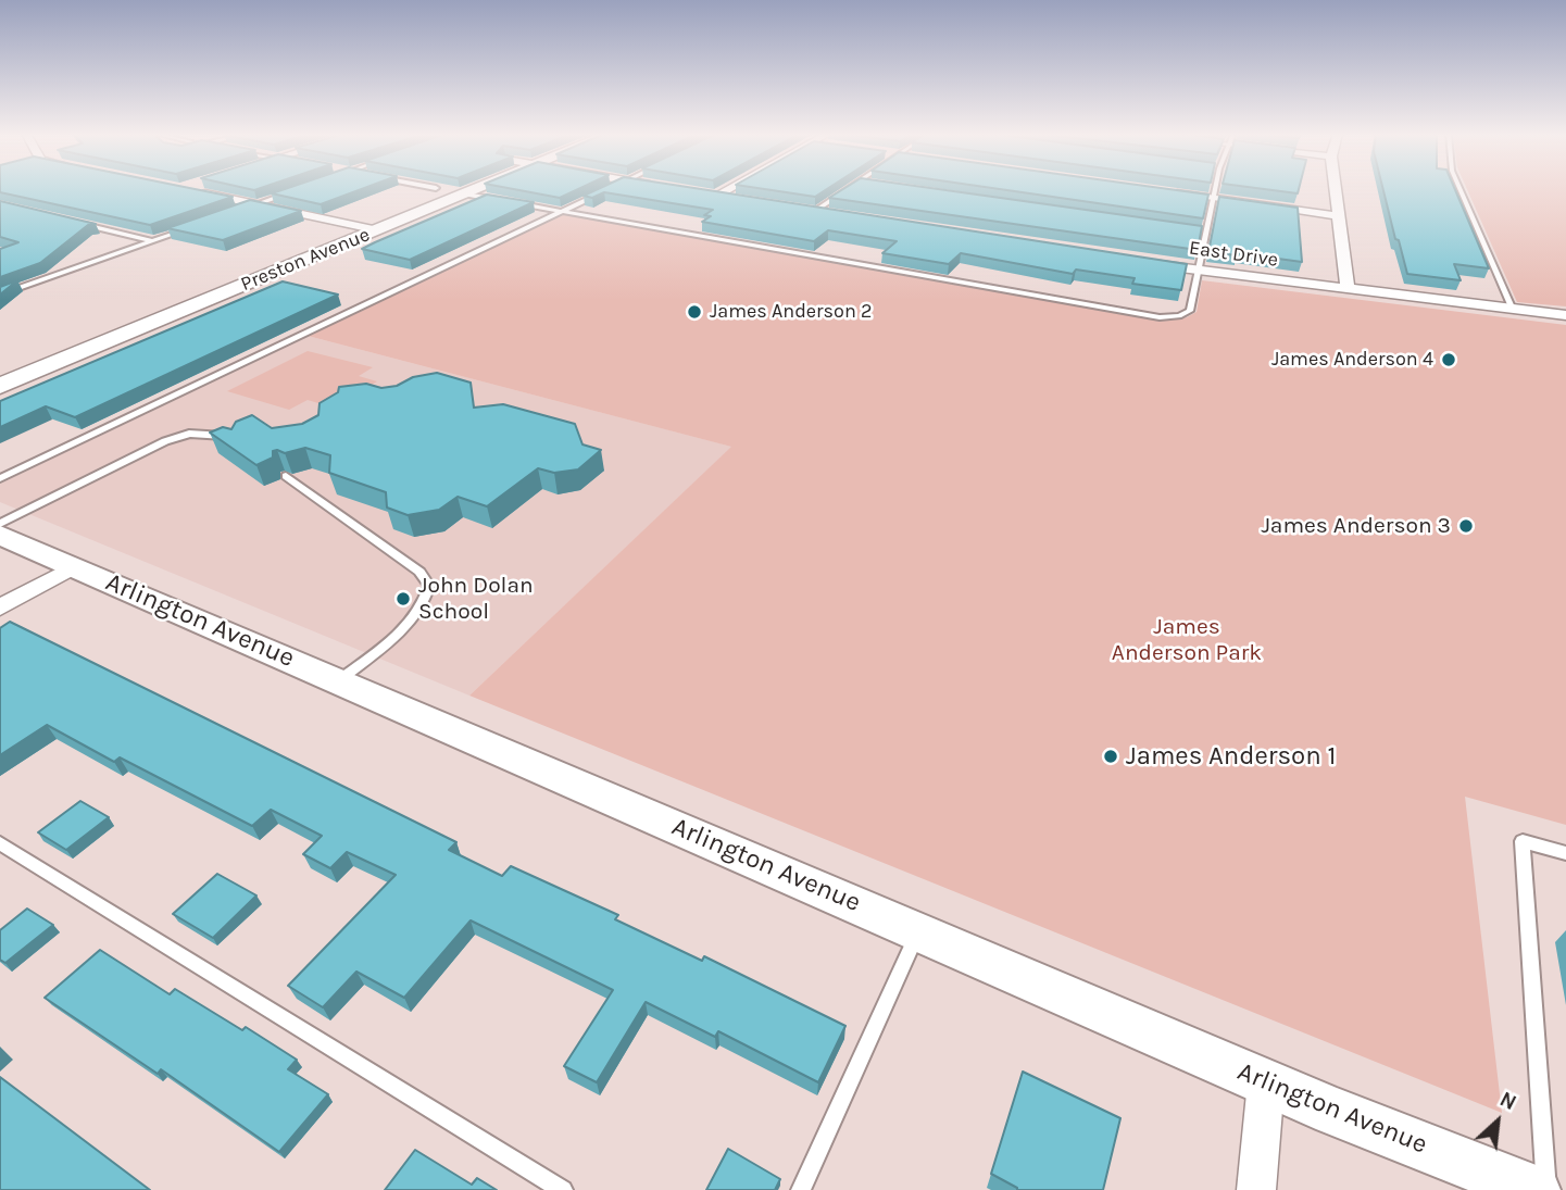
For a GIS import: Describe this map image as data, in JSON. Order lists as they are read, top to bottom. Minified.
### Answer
{"streets":{"main road":["Preston Avenue"],"street":["East Drive","Arlington Avenue"]},"parks":["James Anderson Park"],"places":["James Anderson 2","James Anderson 4","James Anderson 3","John Dolan School","James Anderson 1"],"north":"top right"}
